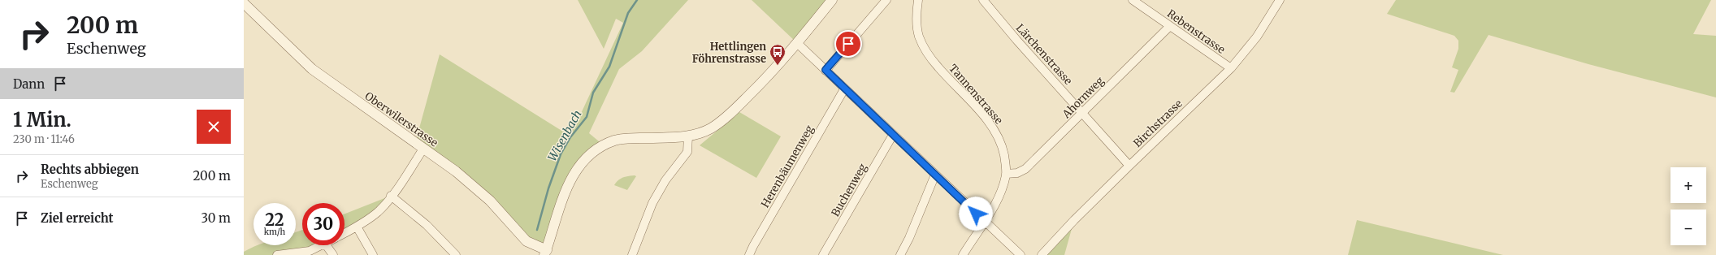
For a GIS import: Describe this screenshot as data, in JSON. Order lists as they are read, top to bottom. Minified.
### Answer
{"streets":{"street":["Rebenstrasse","Lärchenstrasse","Tannenstrasse","Ahornweg","Oberwilerstrasse","Birchstrasse","Herenbäumenweg","Buchenweg"]},"crossings":[["Rebenstrasse","Ahornweg"],["Rebenstrasse","Birchstrasse"],["Lärchenstrasse","Ahornweg"],["Lärchenstrasse","Birchstrasse"],["Tannenstrasse","Ahornweg"]],"water":["Wisenbach"],"places":{"bus stop":["Hettlingen Föhrenstrasse"]},"page":{"turn":["200 m","Eschenweg"],"then":"Dann","heading":["1 Min.","230 m · 11:46"],"list":[{"name":"Rechts abbiegen","note":"Eschenweg","value":"200 m"},{"name":"Ziel erreicht","value":"30 m"}],"map_buttons":["+","−"],"speed":"22 km/h","limit":"30"}}
